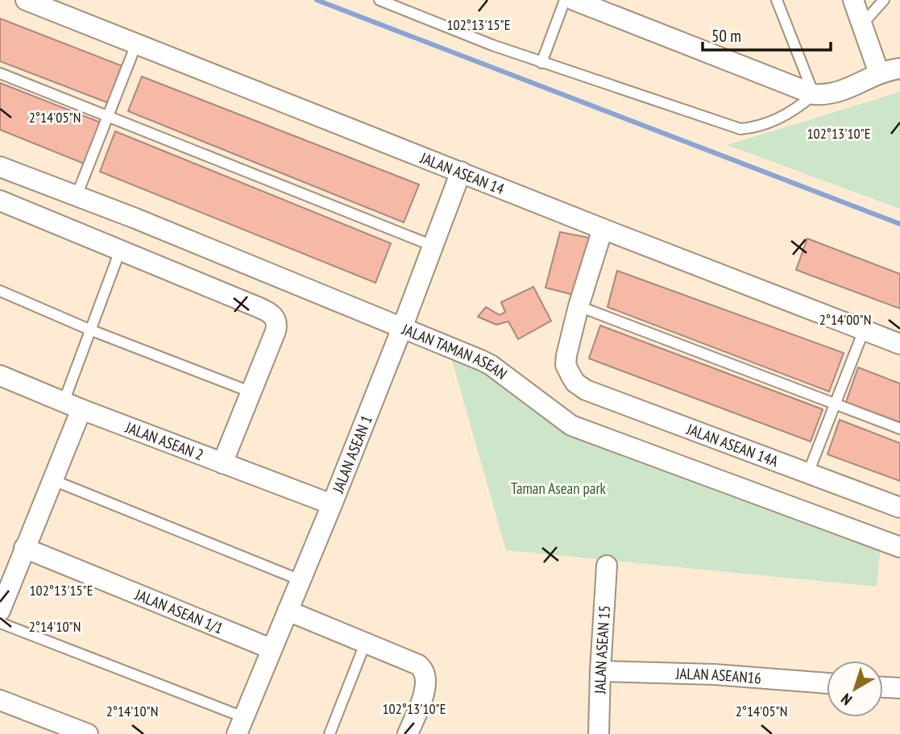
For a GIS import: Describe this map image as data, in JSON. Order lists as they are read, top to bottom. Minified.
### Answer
{"streets":{"street":["JALAN ASEAN 14","JALAN TAMAN ASEAN","JALAN ASEAN 2","JALAN ASEAN 14A","JALAN ASEAN 1","JALAN ASEAN 1/1","JALAN ASEAN 15","JALAN ASEAN16"]},"crossings":[["JALAN ASEAN 14","JALAN ASEAN 1"],["JALAN TAMAN ASEAN","JALAN ASEAN 1"],["JALAN ASEAN 2","JALAN ASEAN 1"],["JALAN ASEAN 1","JALAN ASEAN 1/1"],["JALAN ASEAN 15","JALAN ASEAN16"]],"parks":["Taman Asean park"],"scale_bar":"50 m","north":"bottom left","coordinates":["102°13'15\"E","2°14'05\"N","102°13'10\"E","2°14'00\"N","2°14'10\"N"]}
